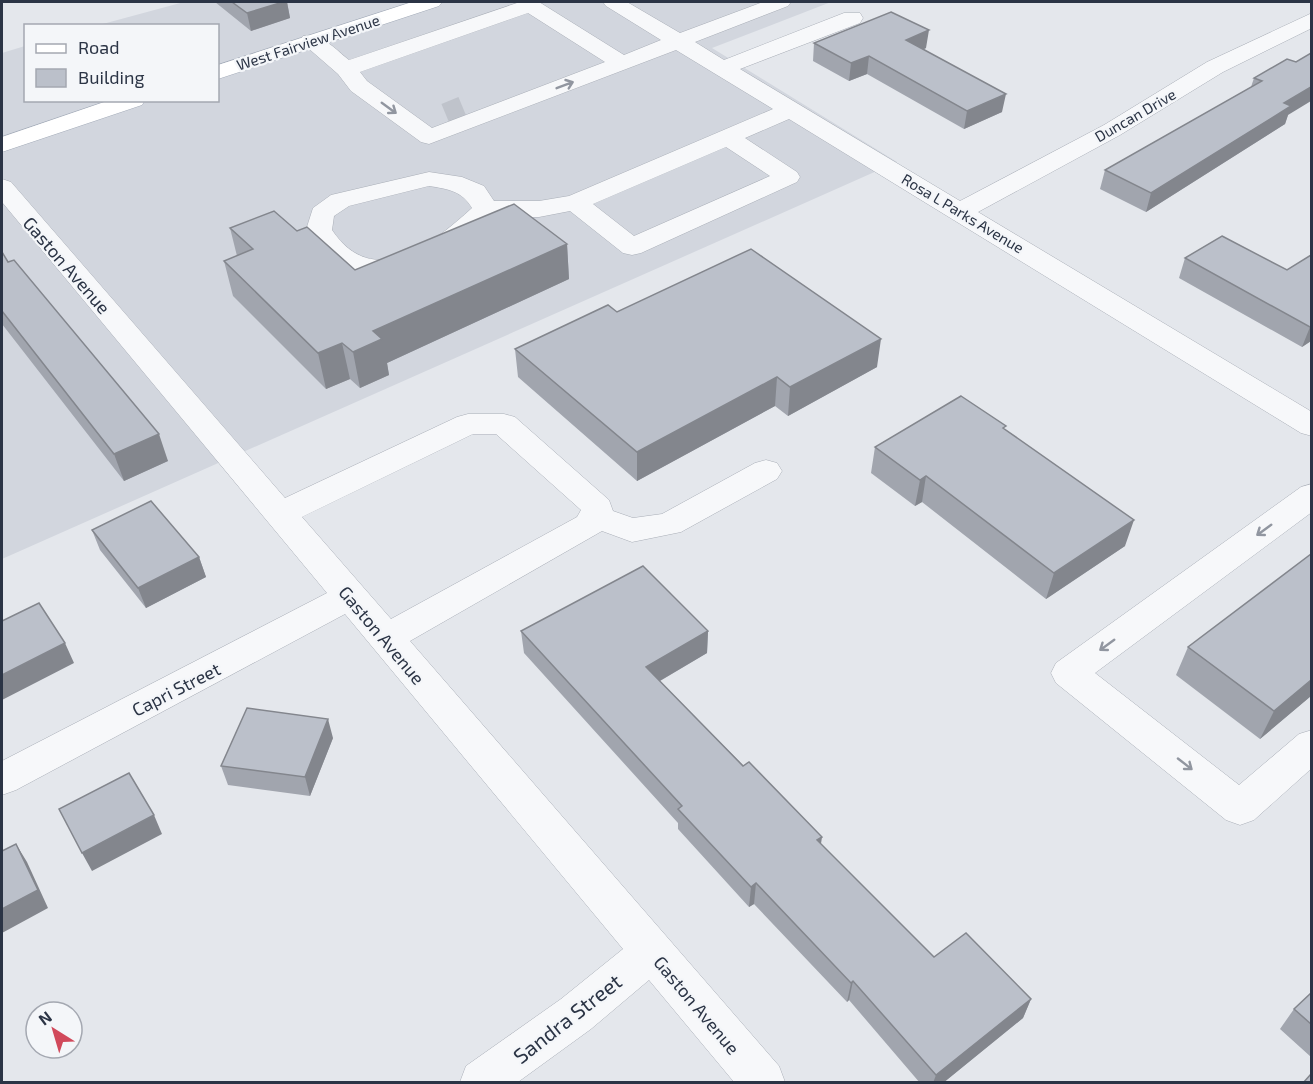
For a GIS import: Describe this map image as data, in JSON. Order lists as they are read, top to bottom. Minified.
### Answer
{"streets":{"main road":["West Fairview Avenue"],"street":["Duncan Drive","Rosa L Parks Avenue","Gaston Avenue","Capri Street","Sandra Street"]},"crossings":[["Duncan Drive","Rosa L Parks Avenue"],["Gaston Avenue","Capri Street"],["Gaston Avenue","Sandra Street"]],"legend":["Road","Building"],"north":"top left"}
